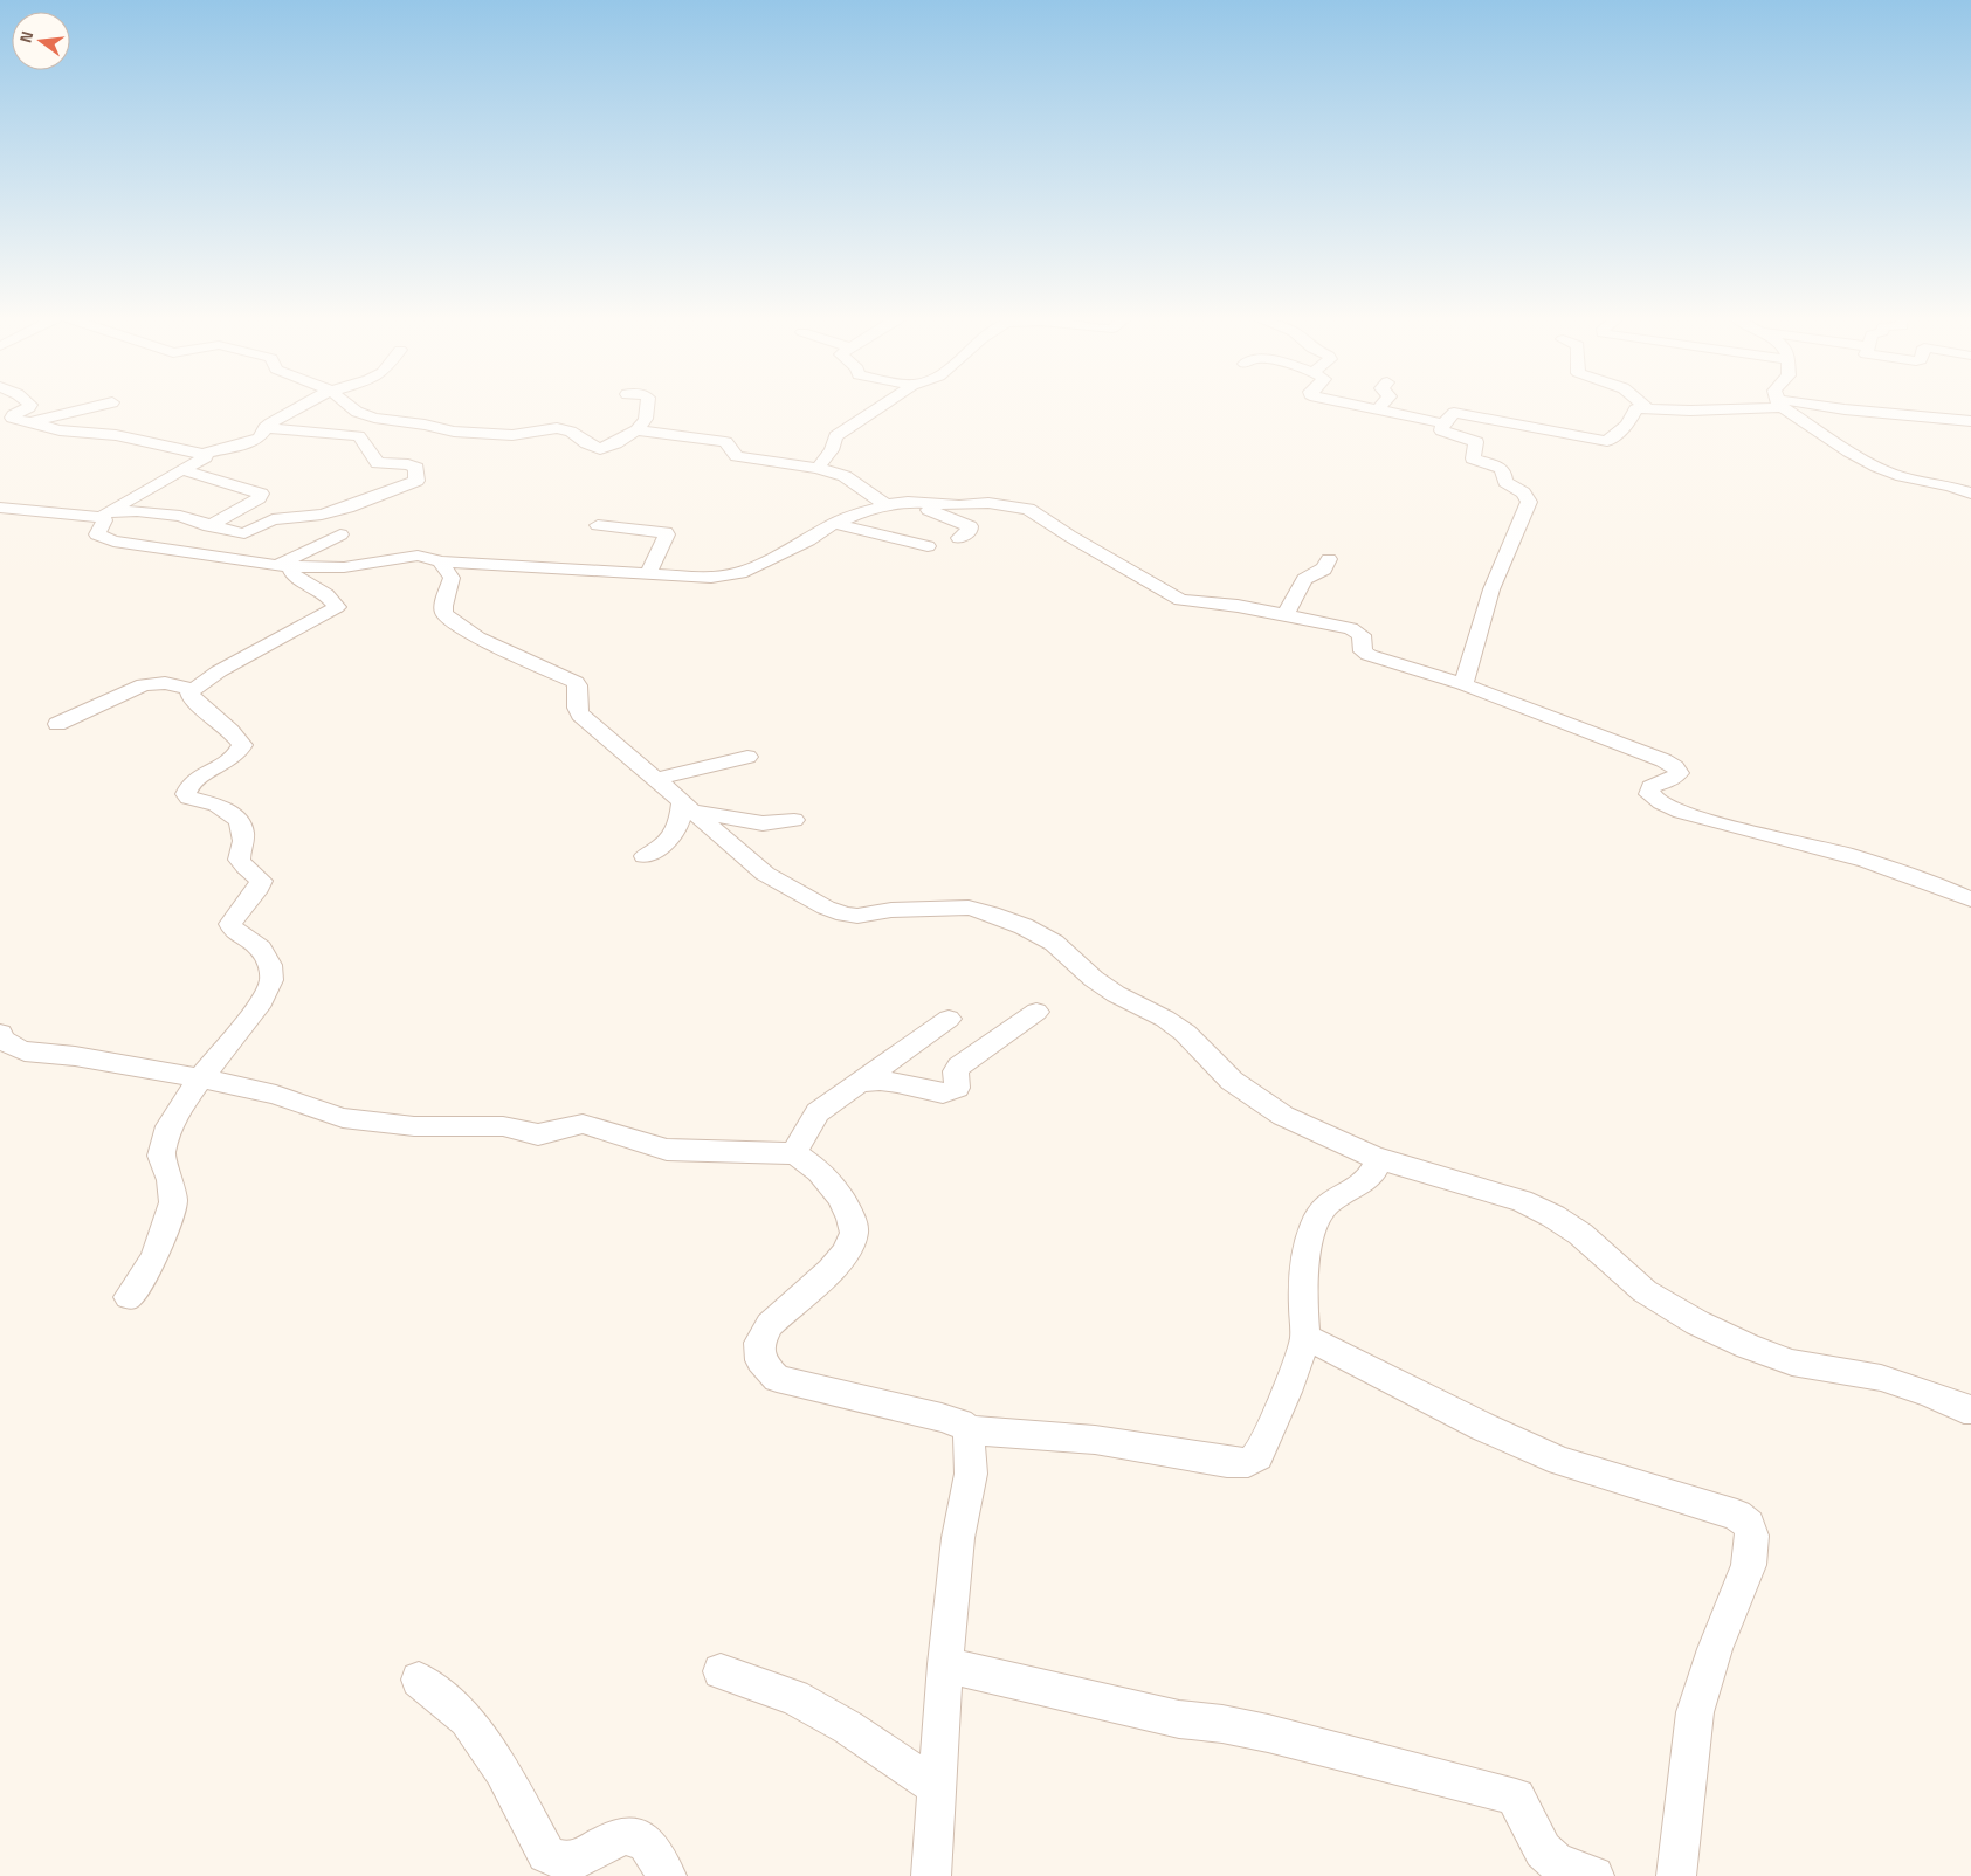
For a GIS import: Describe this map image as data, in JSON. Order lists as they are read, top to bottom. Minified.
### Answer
{"north":"left"}
